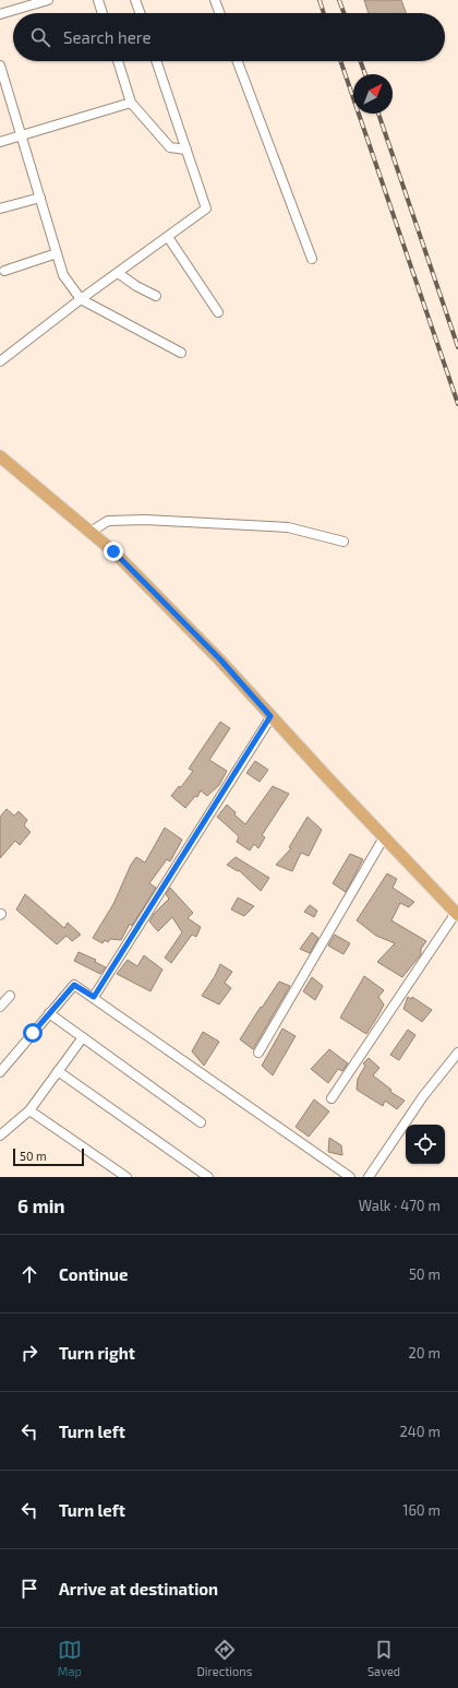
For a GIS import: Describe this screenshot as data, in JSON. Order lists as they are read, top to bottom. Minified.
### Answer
{"scale_bar":"50 m","north":"top right","page":{"search":"Search here","scale":"50 m","heading":["6 min","Walk · 470 m"],"list":[["Continue","50 m"],["Turn right","20 m"],["Turn left","240 m"],["Turn left","160 m"],"Arrive at destination"],"nav":["Map","Directions","Saved"]}}
